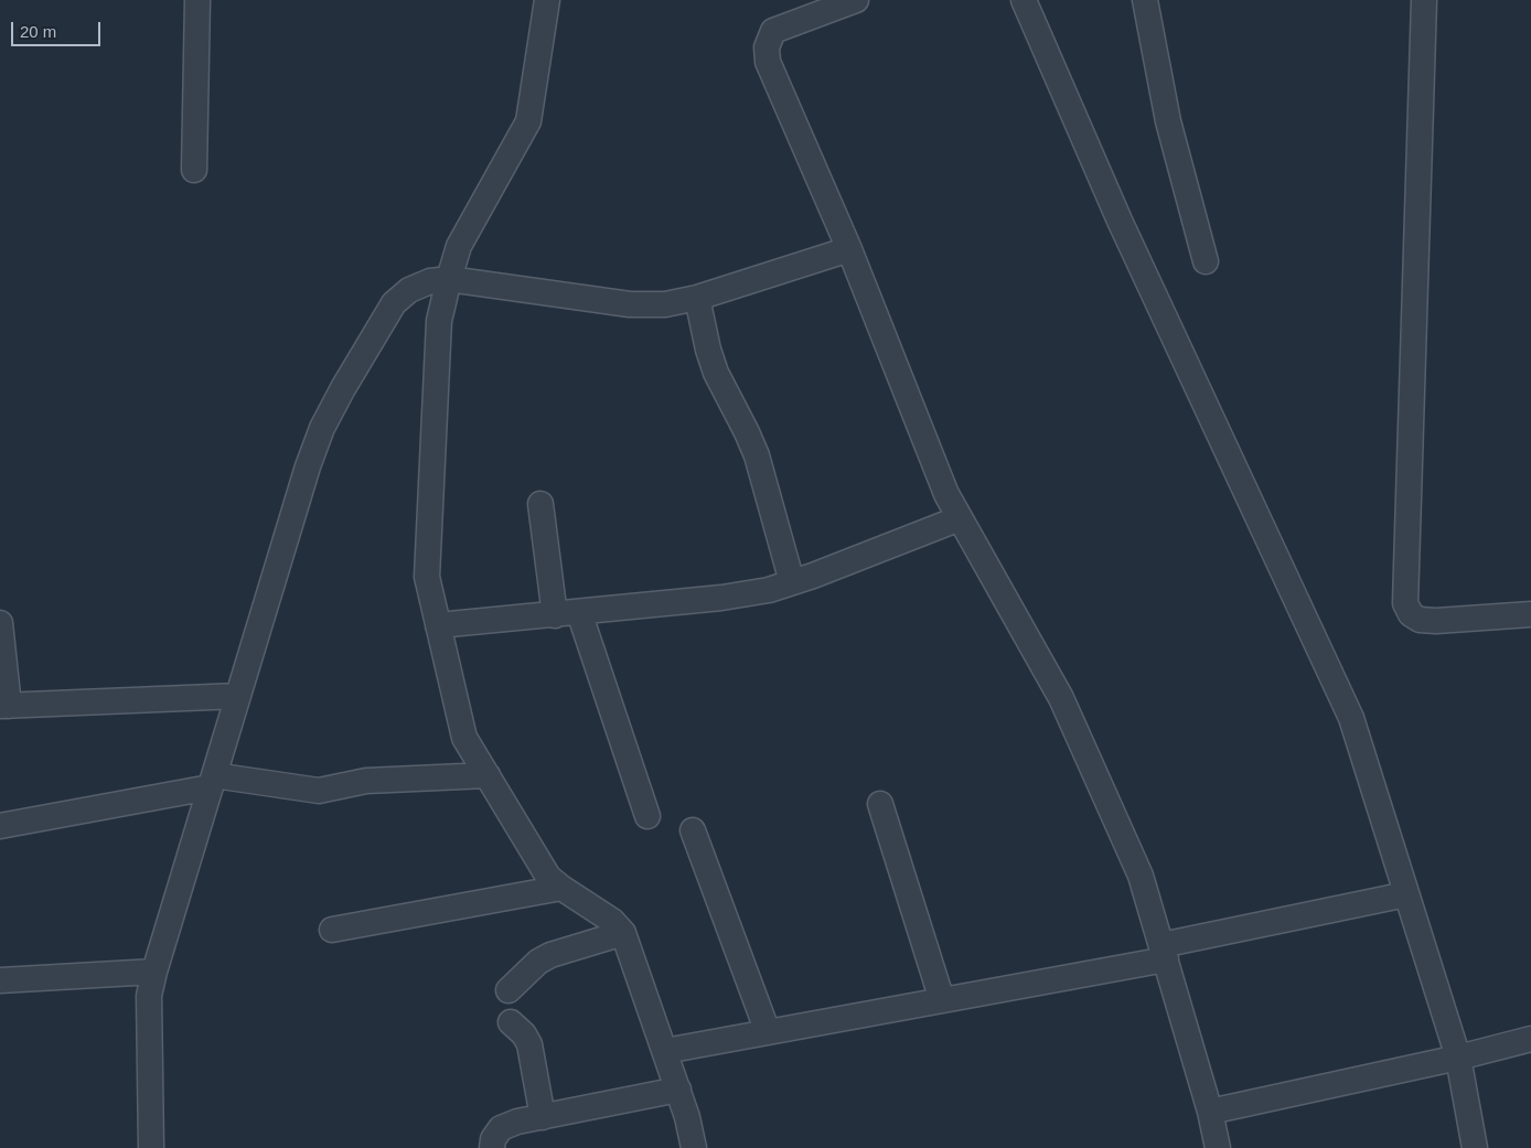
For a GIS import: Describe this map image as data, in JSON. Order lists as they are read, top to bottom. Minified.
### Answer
{"scale_bar":"20 m"}
